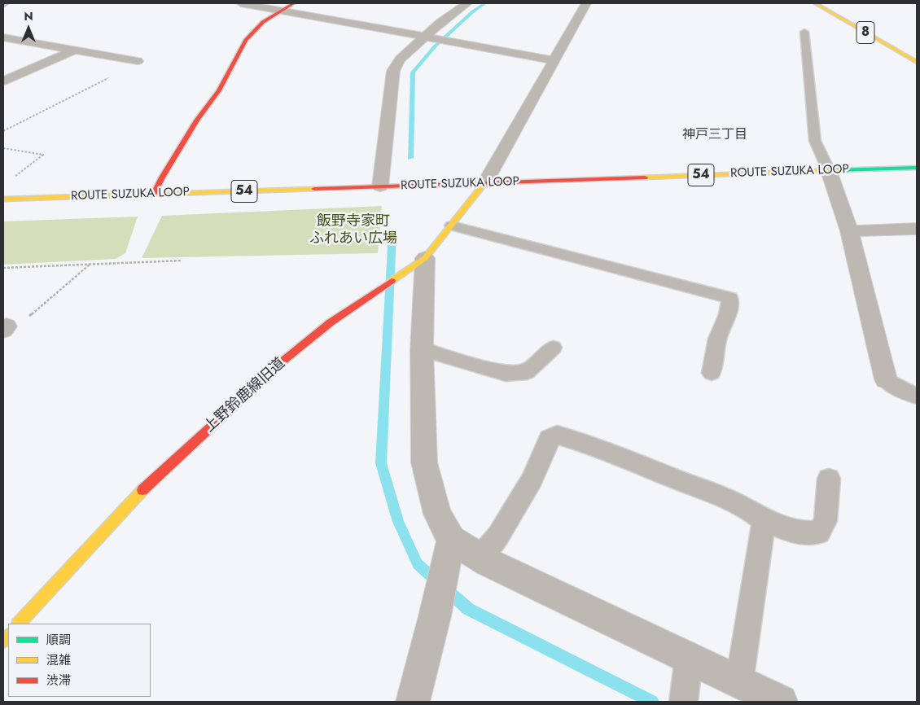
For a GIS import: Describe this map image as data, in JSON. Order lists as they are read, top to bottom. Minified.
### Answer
{"streets":{"main road":["8","ROUTE SUZUKA LOOP","54","上野鈴鹿線旧道"]},"crossings":[["ROUTE SUZUKA LOOP","上野鈴鹿線旧道"]],"districts":["神戸三丁目"],"parks":["飯野寺家町 ふれあい広場"],"legend":["順調","混雑","渋滞"],"north":"top"}
